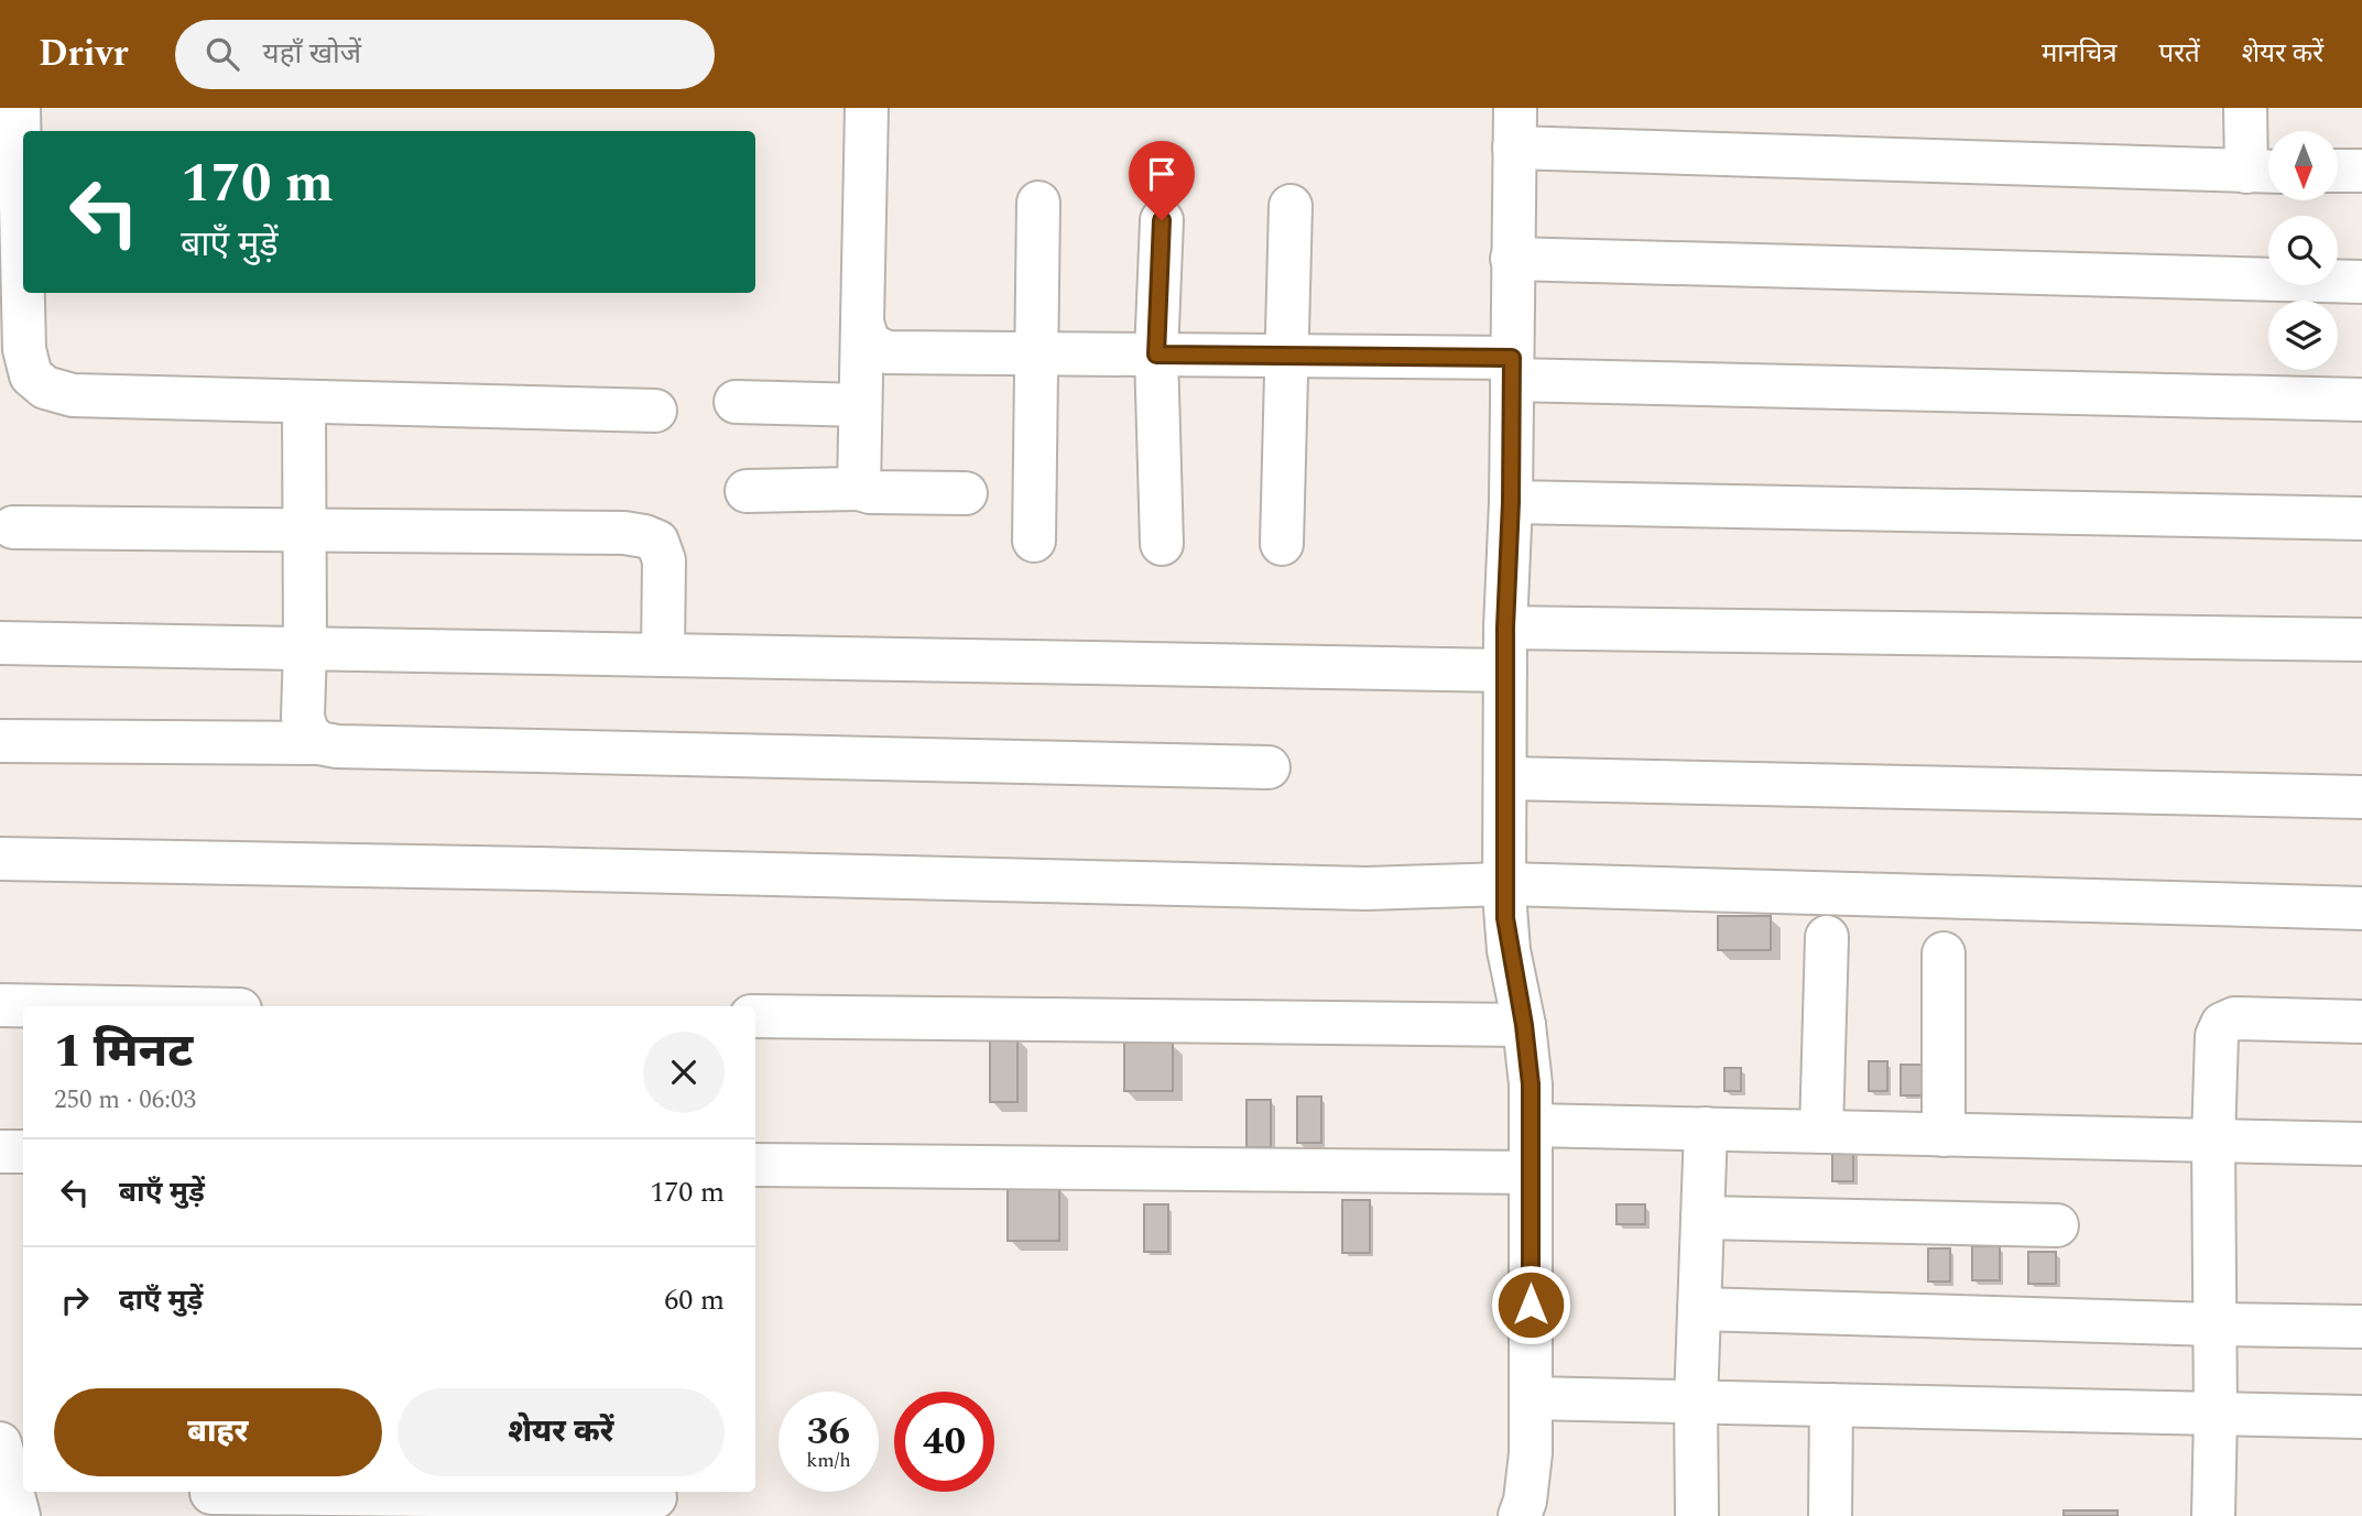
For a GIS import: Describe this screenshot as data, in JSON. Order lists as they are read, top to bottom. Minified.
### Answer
{"north":"bottom","page":{"header":"Drivr","search":"यहाँ खोजें","nav":["मानचित्र","परतें","शेयर करें"],"turn":["170 m","बाएँ मुड़ें"],"heading":["1 मिनट","250 m · 06:03"],"list":[{"name":"बाएँ मुड़ें","value":"170 m"},{"name":"दाएँ मुड़ें","value":"60 m"}],"buttons":["बाहर","शेयर करें"],"speed":"36 km/h","limit":"40"}}
